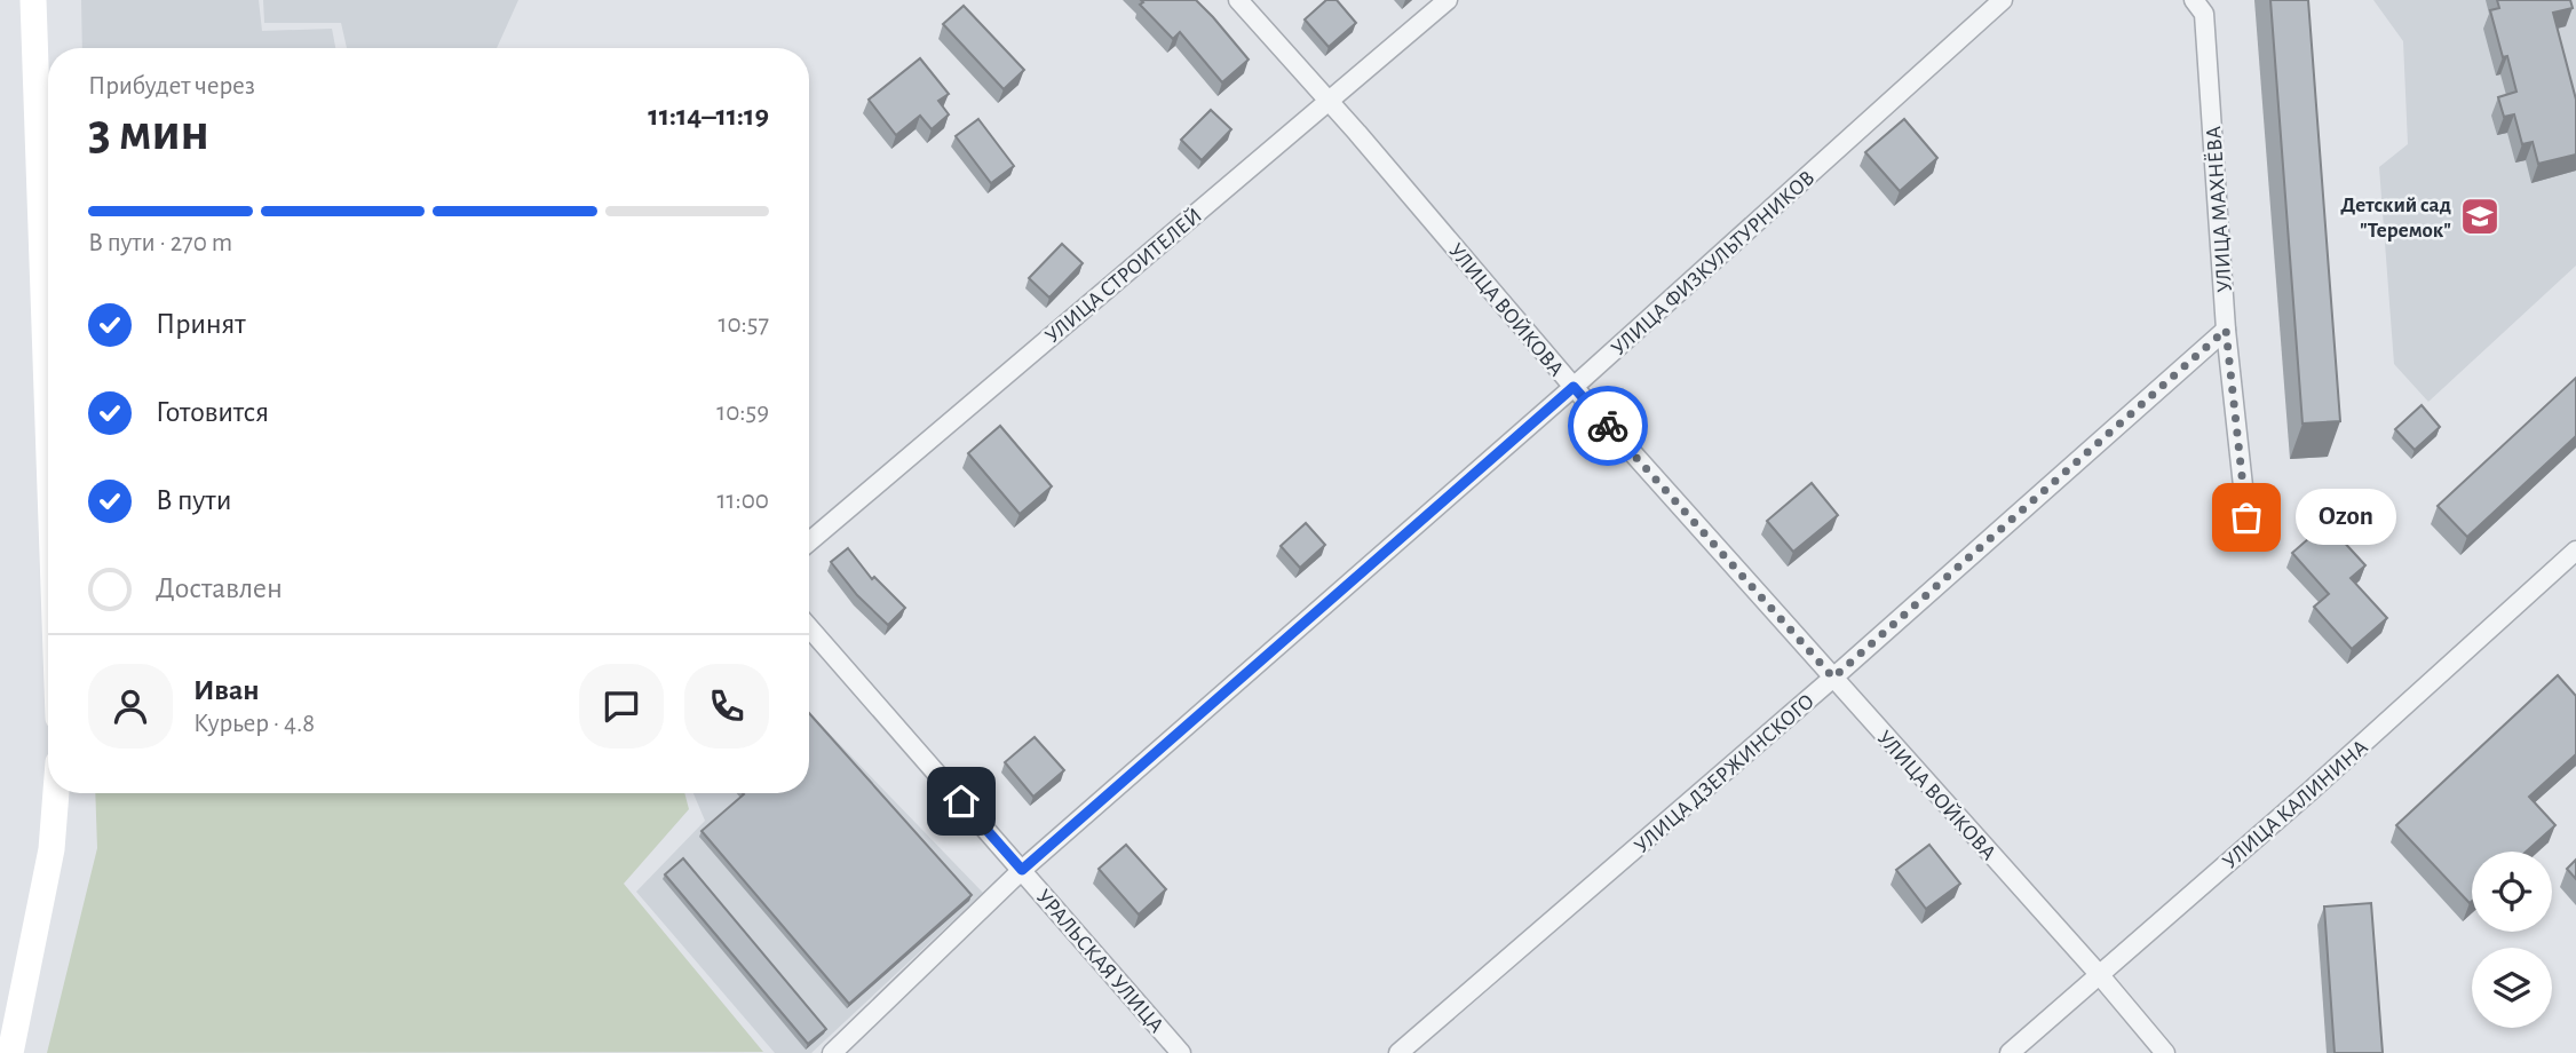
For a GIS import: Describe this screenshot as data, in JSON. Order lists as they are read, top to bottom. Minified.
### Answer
{"streets":{"street":["УЛИЦА МАХНЁВА","УЛИЦА ФИЗКУЛЬТУРНИКОВ","УЛИЦА СТРОИТЕЛЕЙ","УЛИЦА ВОЙКОВА","УЛИЦА ДЗЕРЖИНСКОГО","УЛИЦА КАЛИНИНА","УРАЛЬСКАЯ УЛИЦА"]},"crossings":[["УЛИЦА МАХНЁВА","УЛИЦА ДЗЕРЖИНСКОГО"],["УЛИЦА ФИЗКУЛЬТУРНИКОВ","УЛИЦА ВОЙКОВА"],["УЛИЦА ФИЗКУЛЬТУРНИКОВ","УРАЛЬСКАЯ УЛИЦА"],["УЛИЦА СТРОИТЕЛЕЙ","УЛИЦА ВОЙКОВА"],["УЛИЦА ВОЙКОВА","УЛИЦА ДЗЕРЖИНСКОГО"],["УЛИЦА ВОЙКОВА","УЛИЦА КАЛИНИНА"]],"places":{"school or university":["Детский сад \"Теремок\""],"other":["Ozon"]},"page":{"heading":["3 мин","Прибудет через","11:14–11:19"],"panel":["Иван","Курьер · 4.8"],"bar":"В пути · 270 m","list":[["Принят","10:57"],["Готовится","10:59"],["В пути","11:00"],"Доставлен"],"bubble":"Ozon"}}
